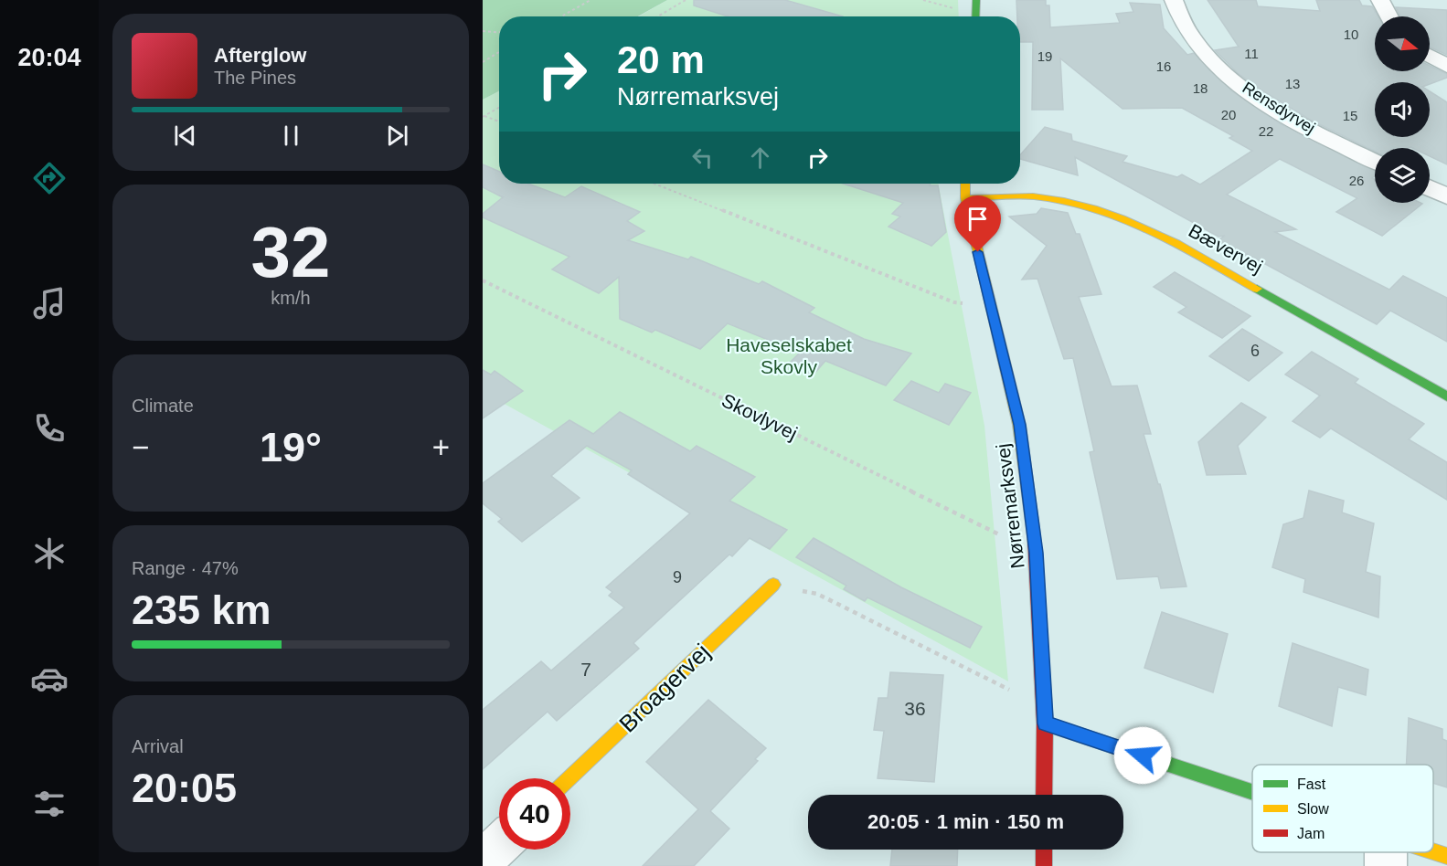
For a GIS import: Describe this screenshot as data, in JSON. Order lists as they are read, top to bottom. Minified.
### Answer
{"streets":{"street":["Rensdyrvej","Bævervej","Nørremarksvej","Broagervej"],"path":["Skovlyvej"]},"crossings":[["Bævervej","Nørremarksvej"],["Skovlyvej","Nørremarksvej"]],"parks":["Haveselskabet Skovly"],"house_numbers":["10","11","19","16","13","18","20","15","22","26","6","9","7","36"],"legend":["Fast","Slow","Jam"],"north":"right","page":{"tabs":"20:04","turn":["20 m","Nørremarksvej"],"song":["Afterglow","The Pines"],"tile":[["32","km/h"],"Climate",["Range · 47%","235 km"],["Arrival","20:05"]],"heat":["−","19°","+"],"limit":"40","trip":"20:05 · 1 min · 150 m"}}
